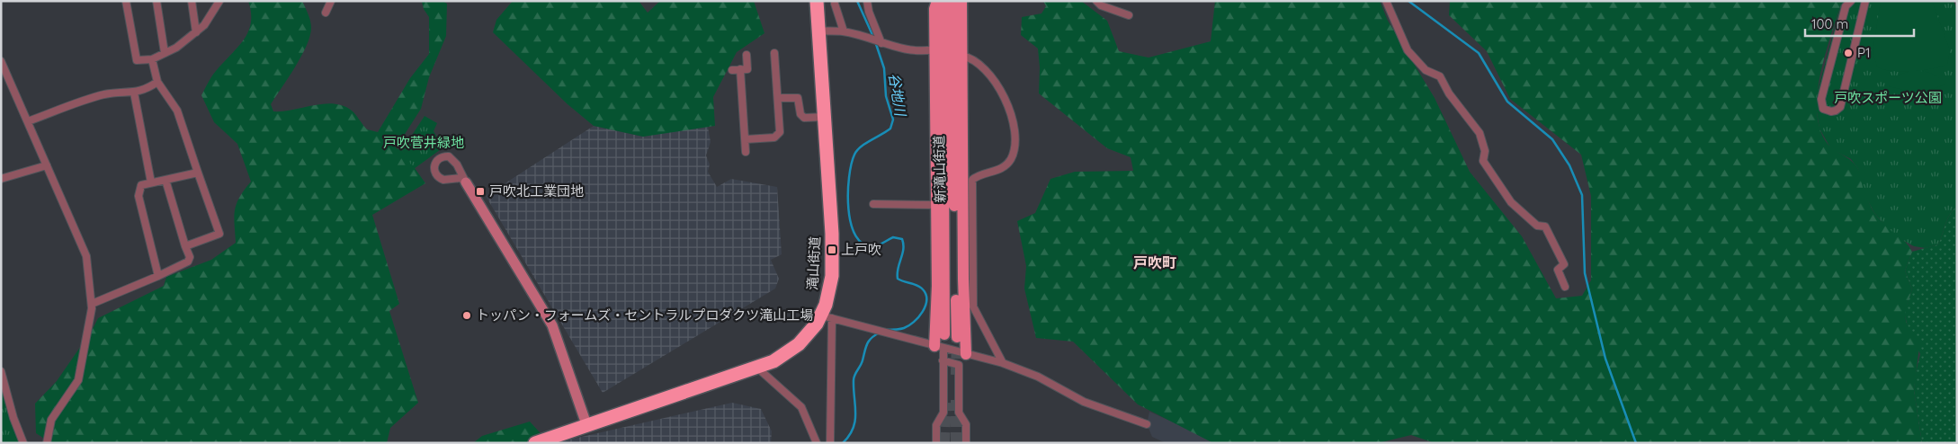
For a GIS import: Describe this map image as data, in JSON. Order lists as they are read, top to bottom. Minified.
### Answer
{"streets":{"highway":["滝山街道"],"main road":["新滝山街道"]},"districts":["戸吹町"],"water":["谷地川"],"parks":["戸吹スポーツ公園","戸吹菅井緑地"],"places":{"other":["P1","トッパン・フォームズ・セントラルプロダクツ滝山工場"],"transit":["戸吹北工業団地","上戸吹"]},"scale_bar":"100 m"}
